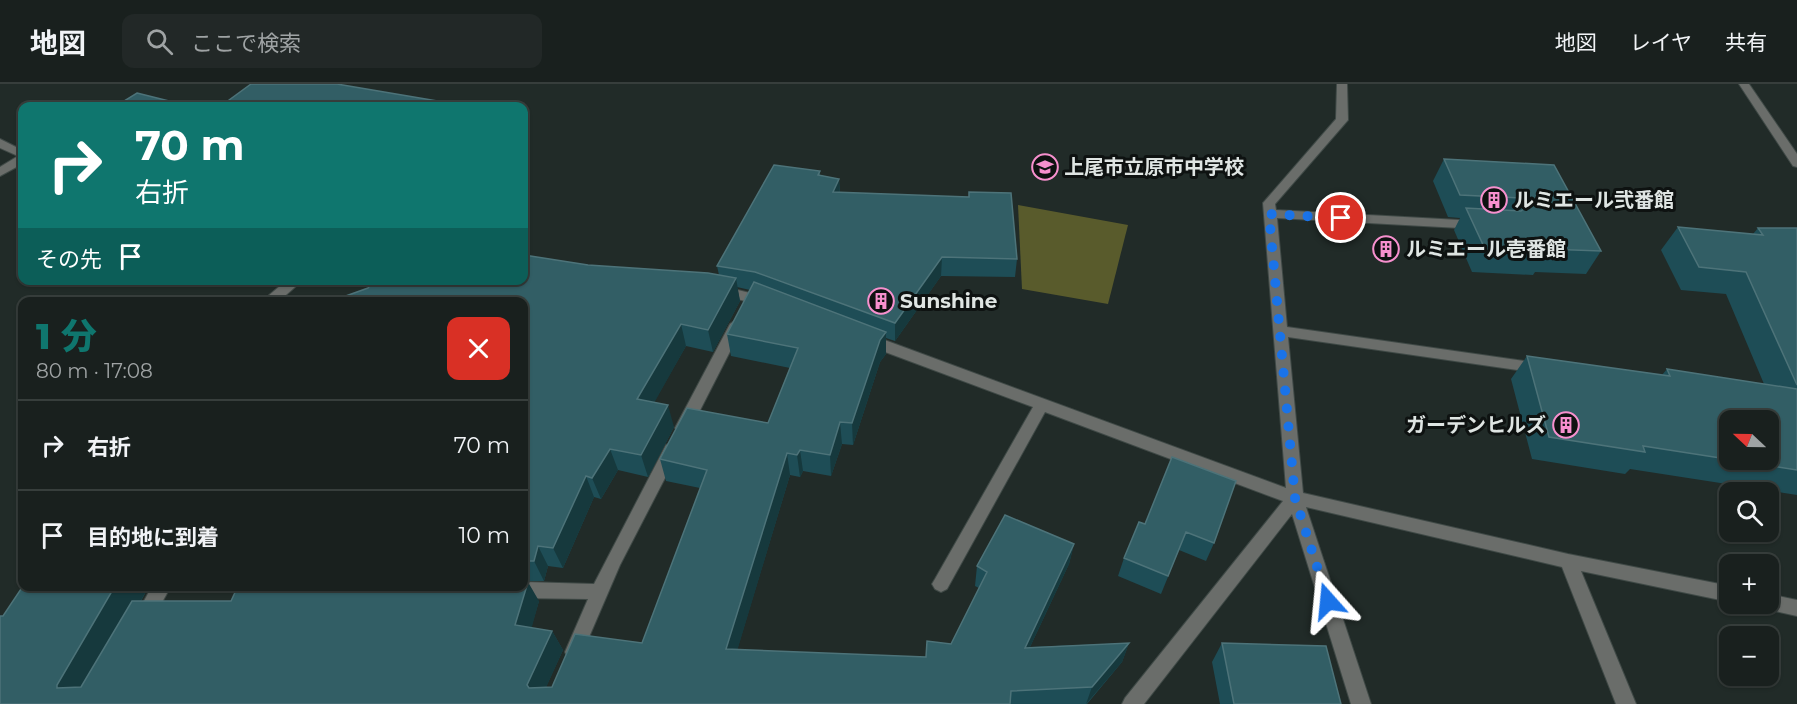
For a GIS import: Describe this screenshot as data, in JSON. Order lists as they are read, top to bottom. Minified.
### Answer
{"places":{"school or university":["上尾市立原市中学校"],"building":["ルミエール弐番館","ルミエール壱番館","Sunshine","ガーデンヒルズ"]},"north":"left","page":{"header":"地図","search":"ここで検索","nav":["地図","レイヤ","共有"],"turn":["70 m","右折"],"then":"その先","heading":["1 分","80 m · 17:08"],"list":[{"name":"右折","value":"70 m"},{"name":"目的地に到着","value":"10 m"}],"map_buttons":["+","−"]}}
